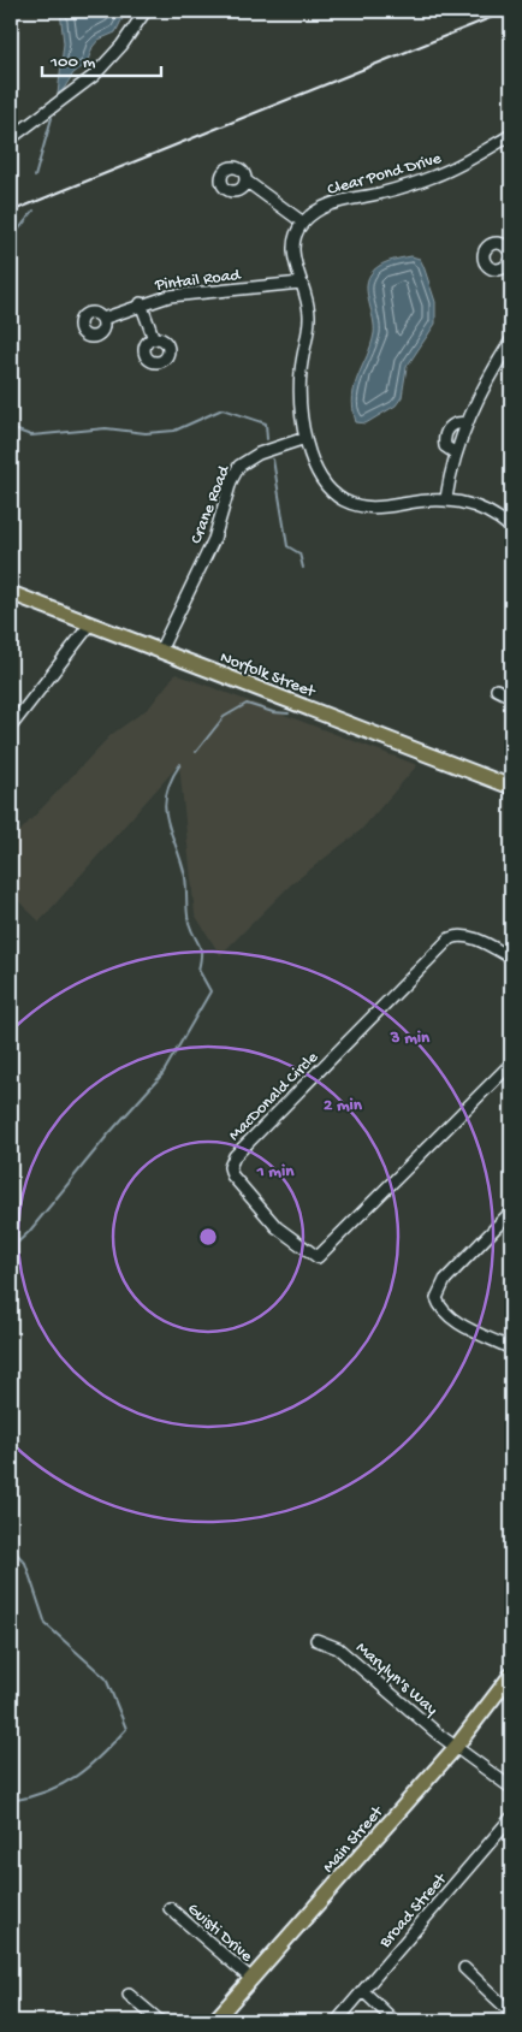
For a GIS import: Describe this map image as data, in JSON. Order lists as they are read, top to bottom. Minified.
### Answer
{"streets":{"main road":["Norfolk Street","Main Street"],"street":["Clear Pond Drive","Pintail Road","Crane Road","MacDonald Circle","Marylyn's Way","Broad Street","Guisti Drive"]},"crossings":[["Crane Road","Norfolk Street"],["Marylyn's Way","Main Street"],["Main Street","Guisti Drive"]],"scale_bar":"100 m","rings":["3 min","2 min","1 min"]}
